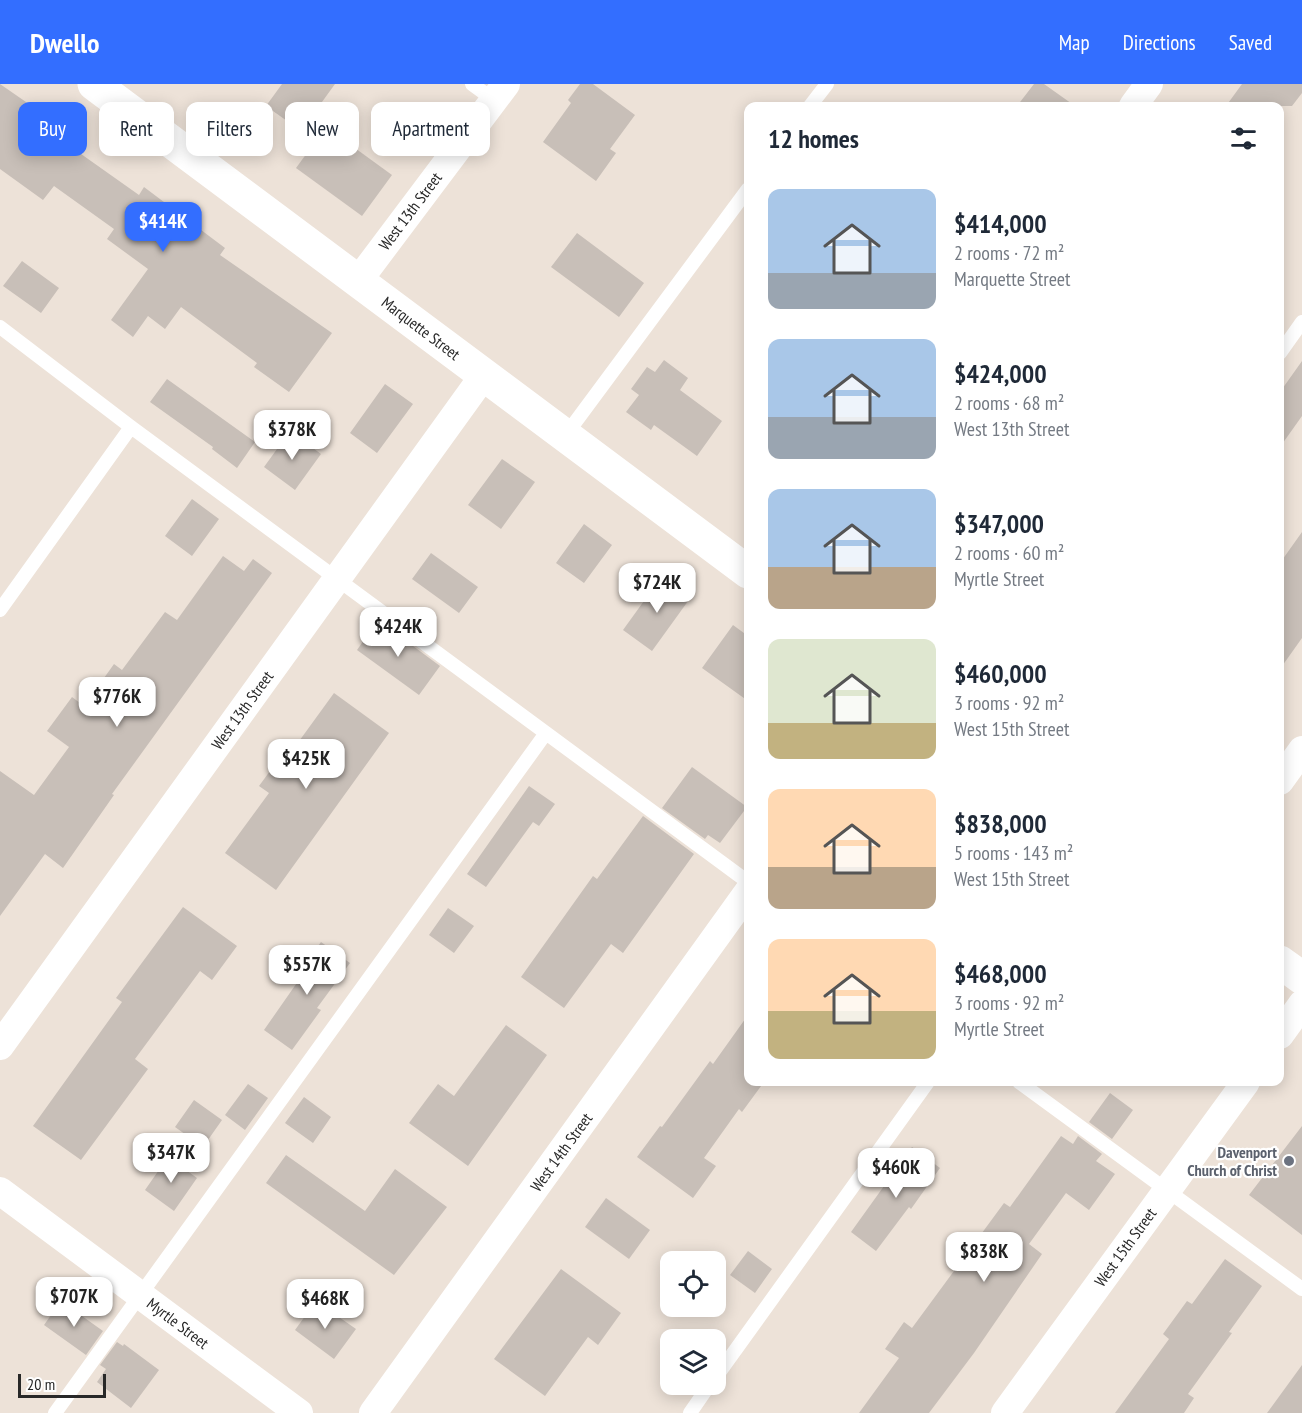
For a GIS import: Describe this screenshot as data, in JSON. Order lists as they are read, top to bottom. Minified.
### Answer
{"streets":{"street":["West 13th Street","Marquette Street","West 14th Street","West 15th Street","Myrtle Street"]},"crossings":[["West 13th Street","Marquette Street"]],"places":["Davenport Church of Christ"],"scale_bar":"20 m","page":{"header":"Dwello","nav":["Map","Directions","Saved"],"chip":["Buy","Rent","Filters","New","Apartment"],"heading":"12 homes","list":[{"name":"$414,000","note":"2 rooms · 72 m² · Marquette Street"},{"name":"$424,000","note":"2 rooms · 68 m² · West 13th Street"},{"name":"$347,000","note":"2 rooms · 60 m² · Myrtle Street"},{"name":"$460,000","note":"3 rooms · 92 m² · West 15th Street"},{"name":"$838,000","note":"5 rooms · 143 m² · West 15th Street"},{"name":"$468,000","note":"3 rooms · 92 m² · Myrtle Street"}],"price":["$414K","$378K","$724K","$424K","$776K","$425K","$557K","$347K","$460K","$838K","$707K","$468K"],"scale":"20 m"}}
